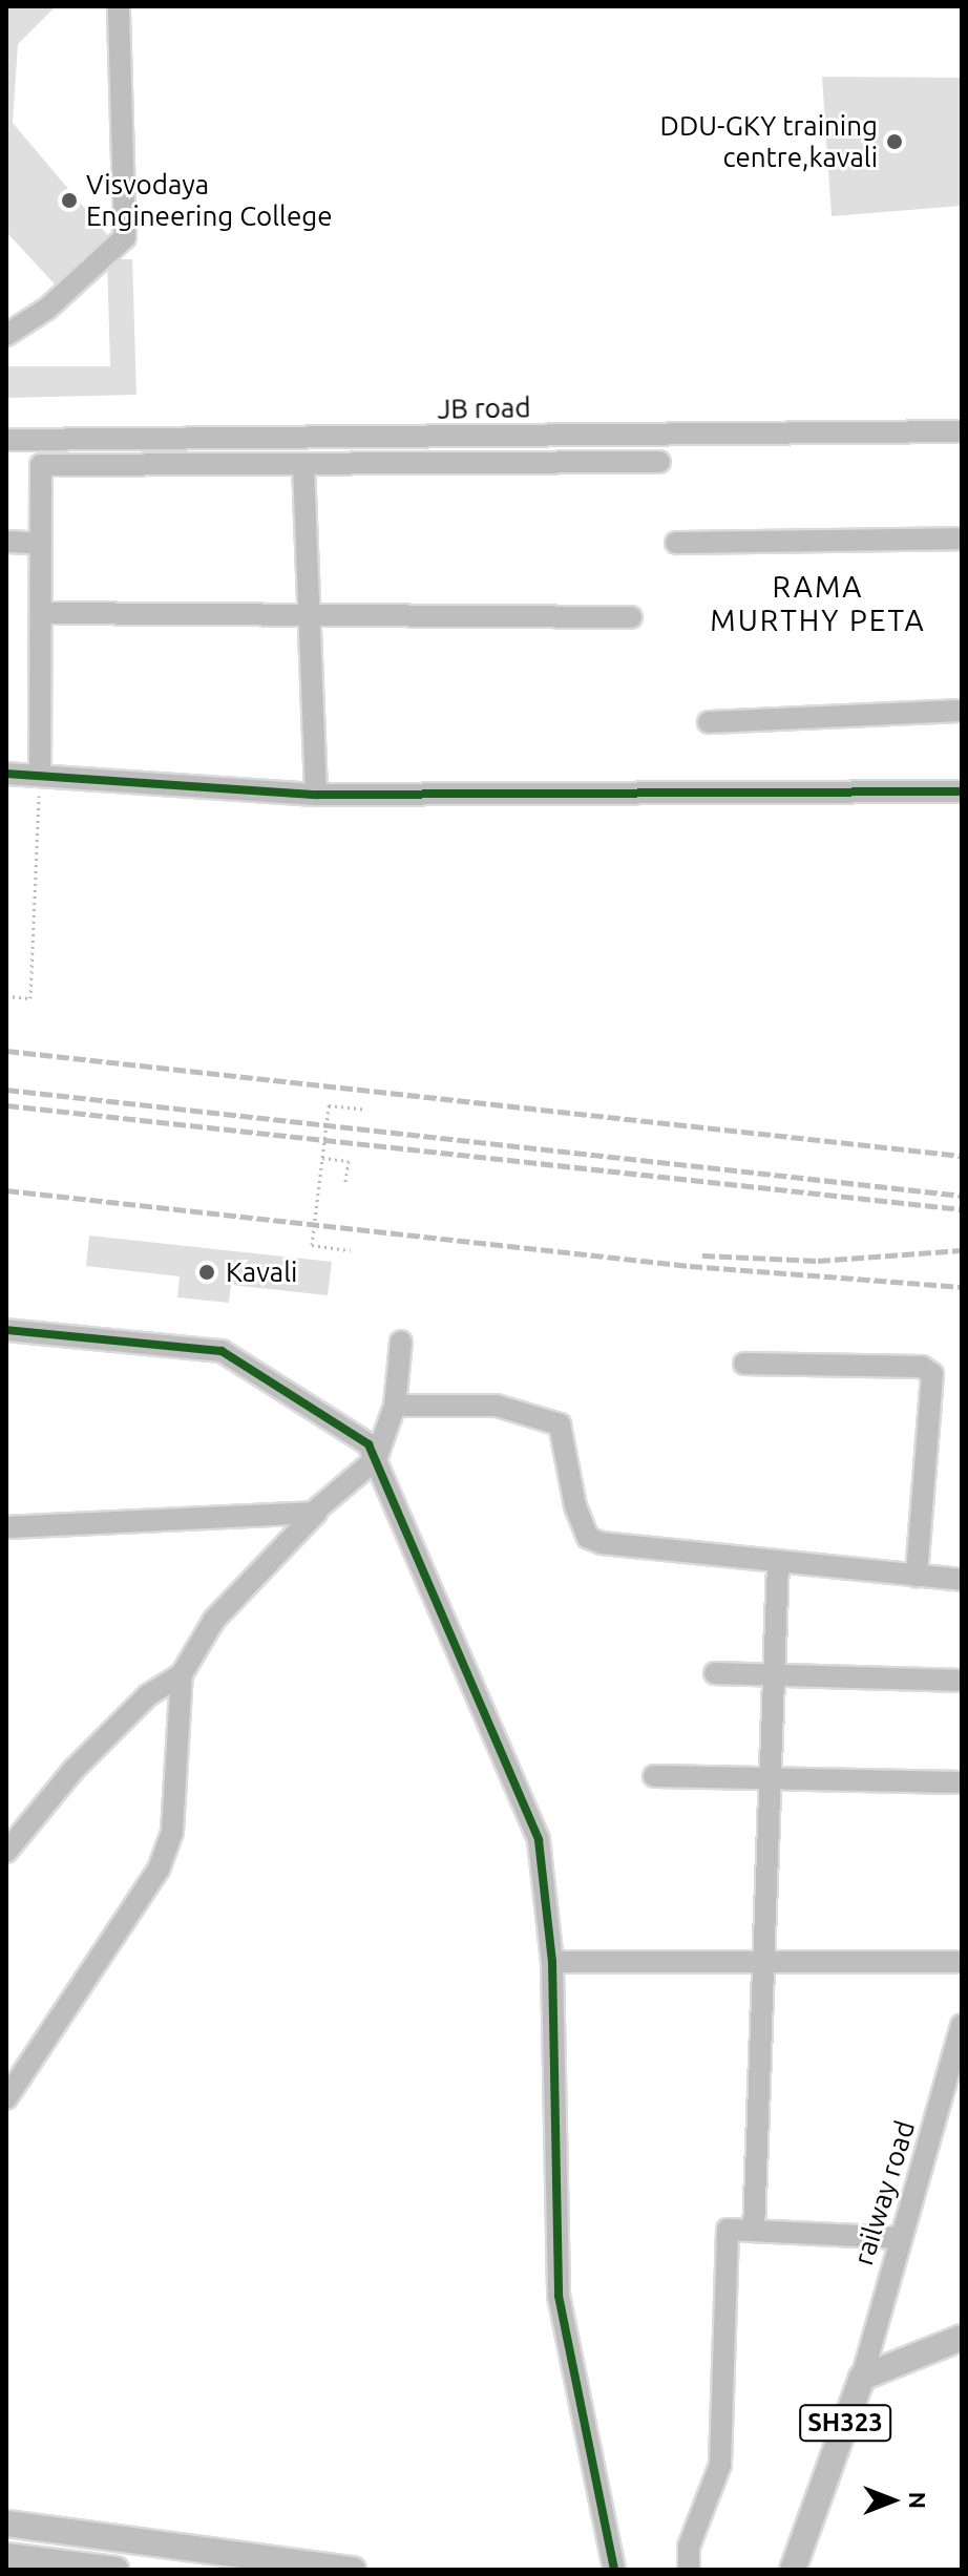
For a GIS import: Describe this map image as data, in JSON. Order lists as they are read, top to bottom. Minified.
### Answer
{"streets":{"main road":["SH323"],"street":["JB road","railway road"]},"crossings":[["railway road","SH323"]],"districts":["RAMA MURTHY PETA"],"places":["DDU-GKY training centre,kavali","Visvodaya Engineering College","Kavali"],"north":"right"}
